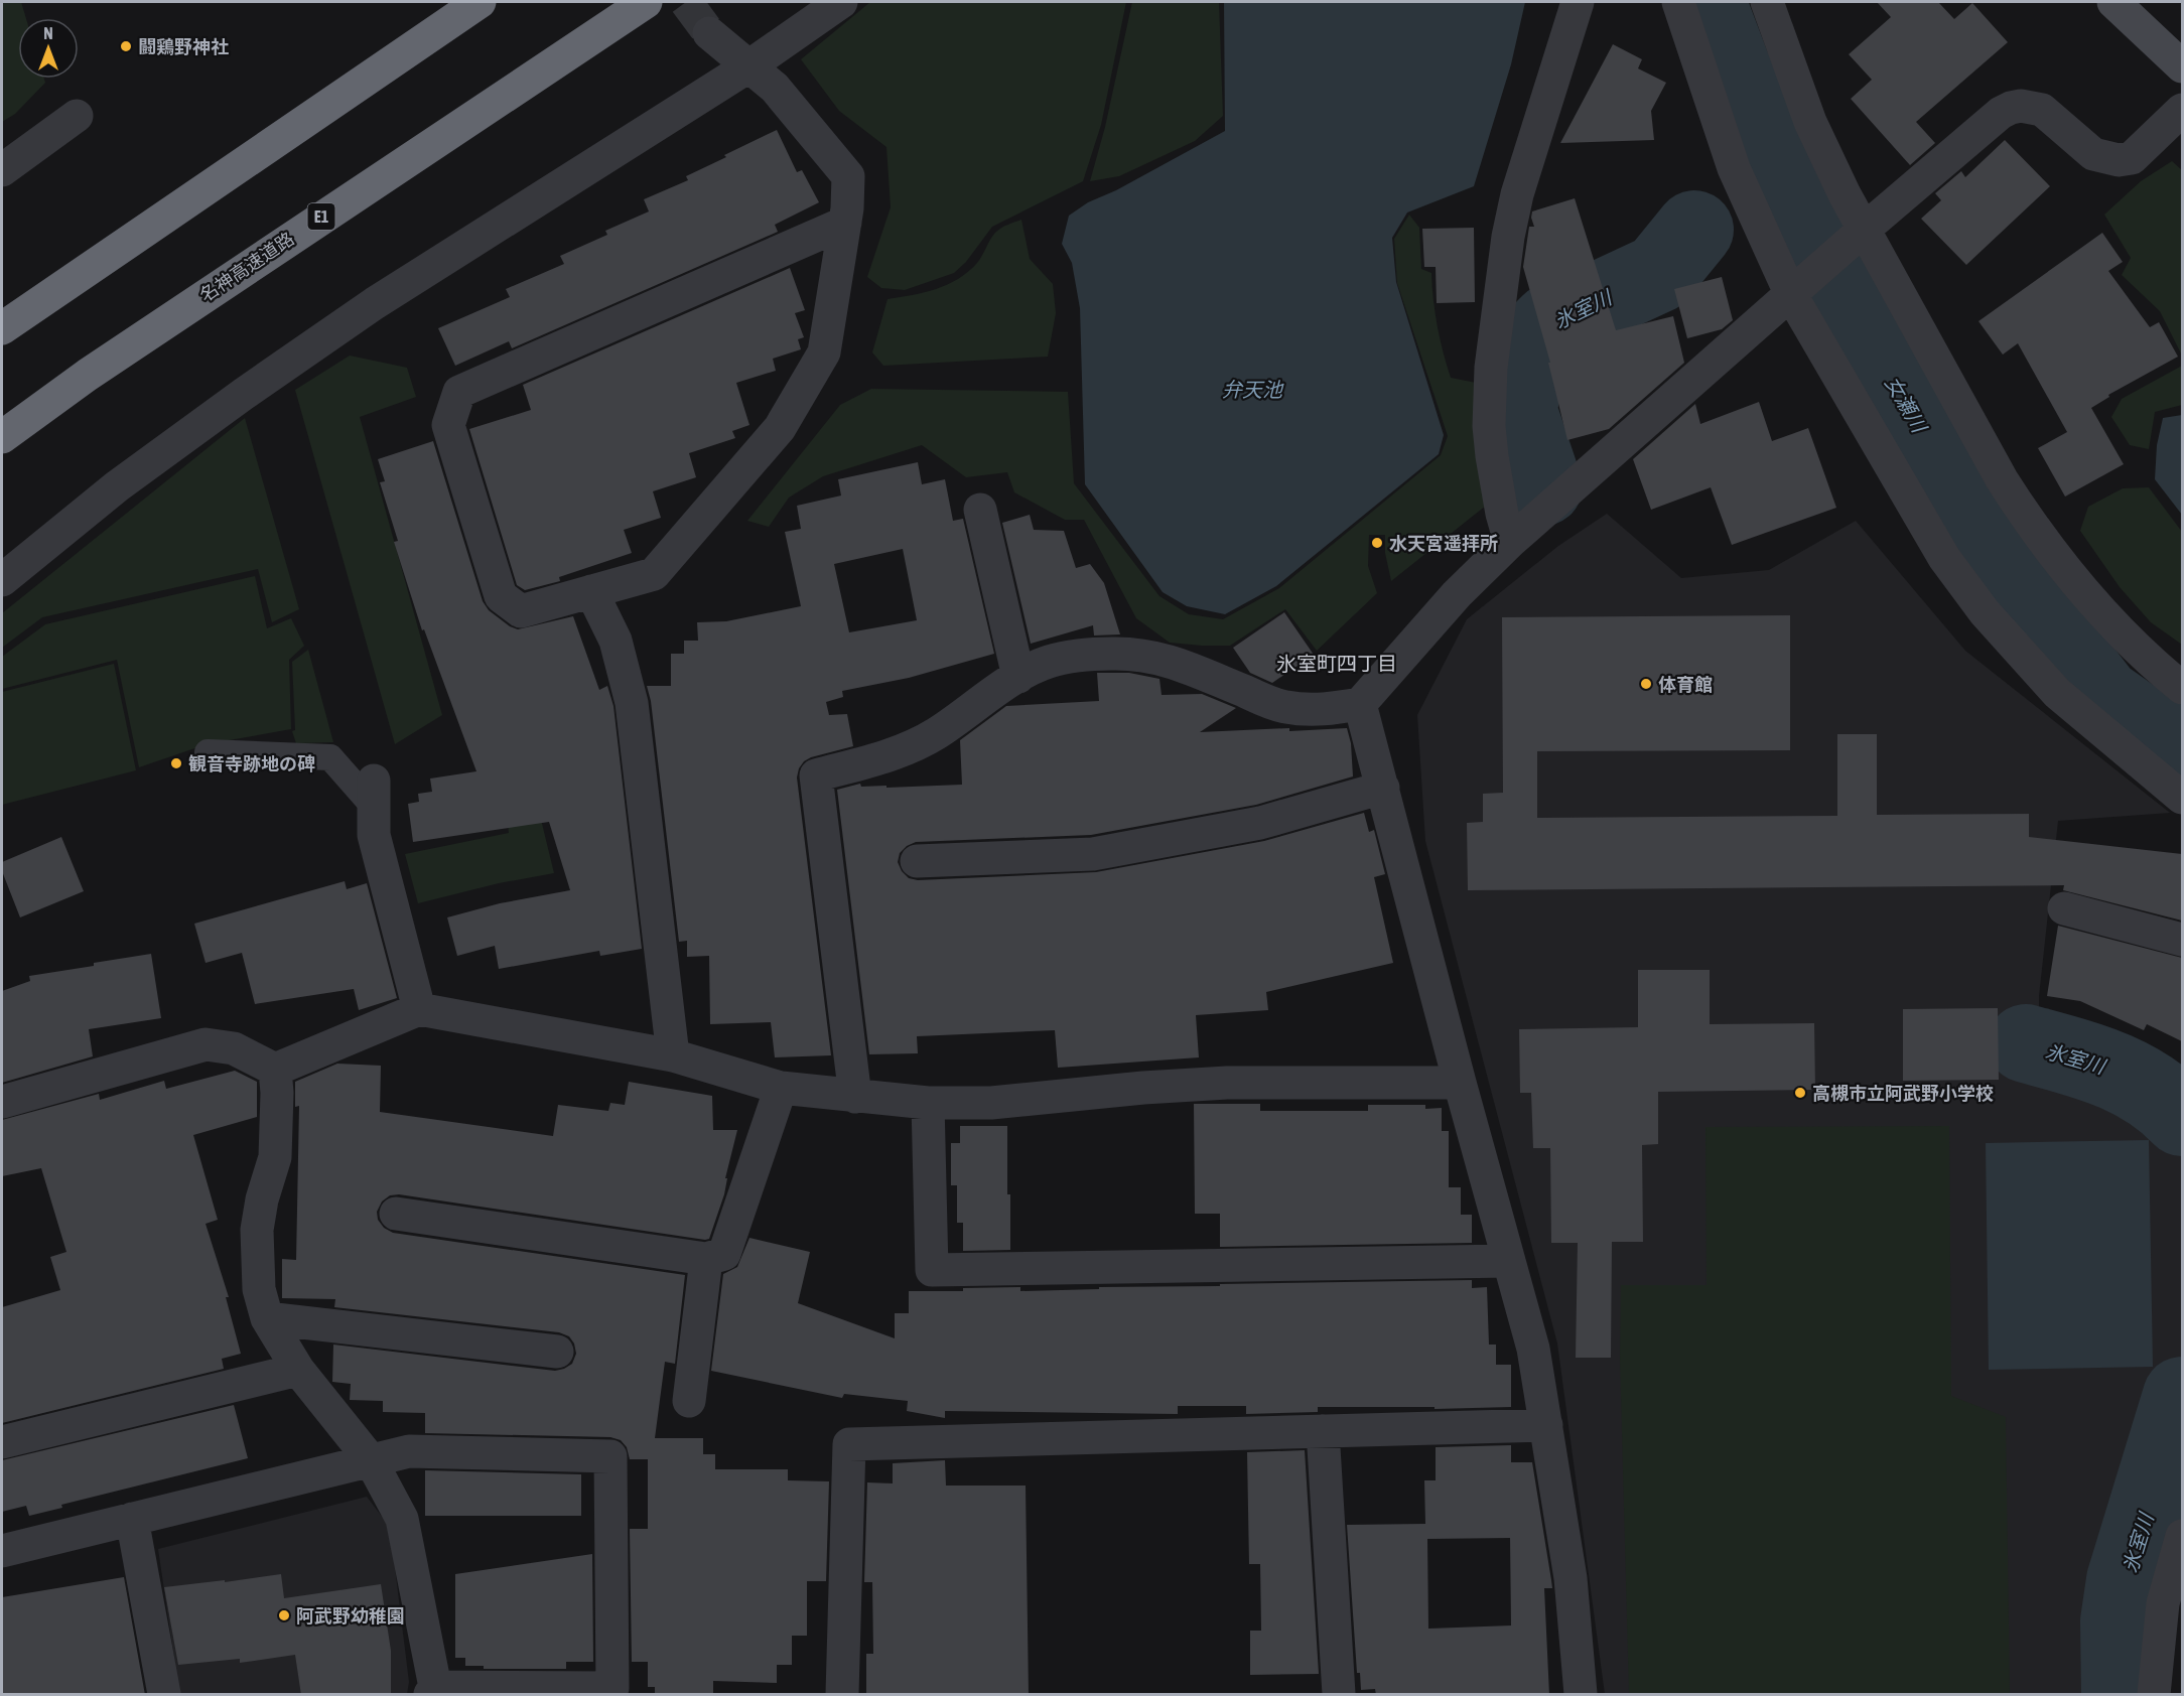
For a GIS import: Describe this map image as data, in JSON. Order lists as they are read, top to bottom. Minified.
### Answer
{"streets":{"highway":["E1","名神高速道路"]},"districts":["氷室町四丁目"],"water":["氷室川","弁天池","女瀬川"],"places":["闘鶏野神社","水天宮遥拝所","体育館","観音寺跡地の碑","高槻市立阿武野小学校","阿武野幼稚園"],"north":"top"}
